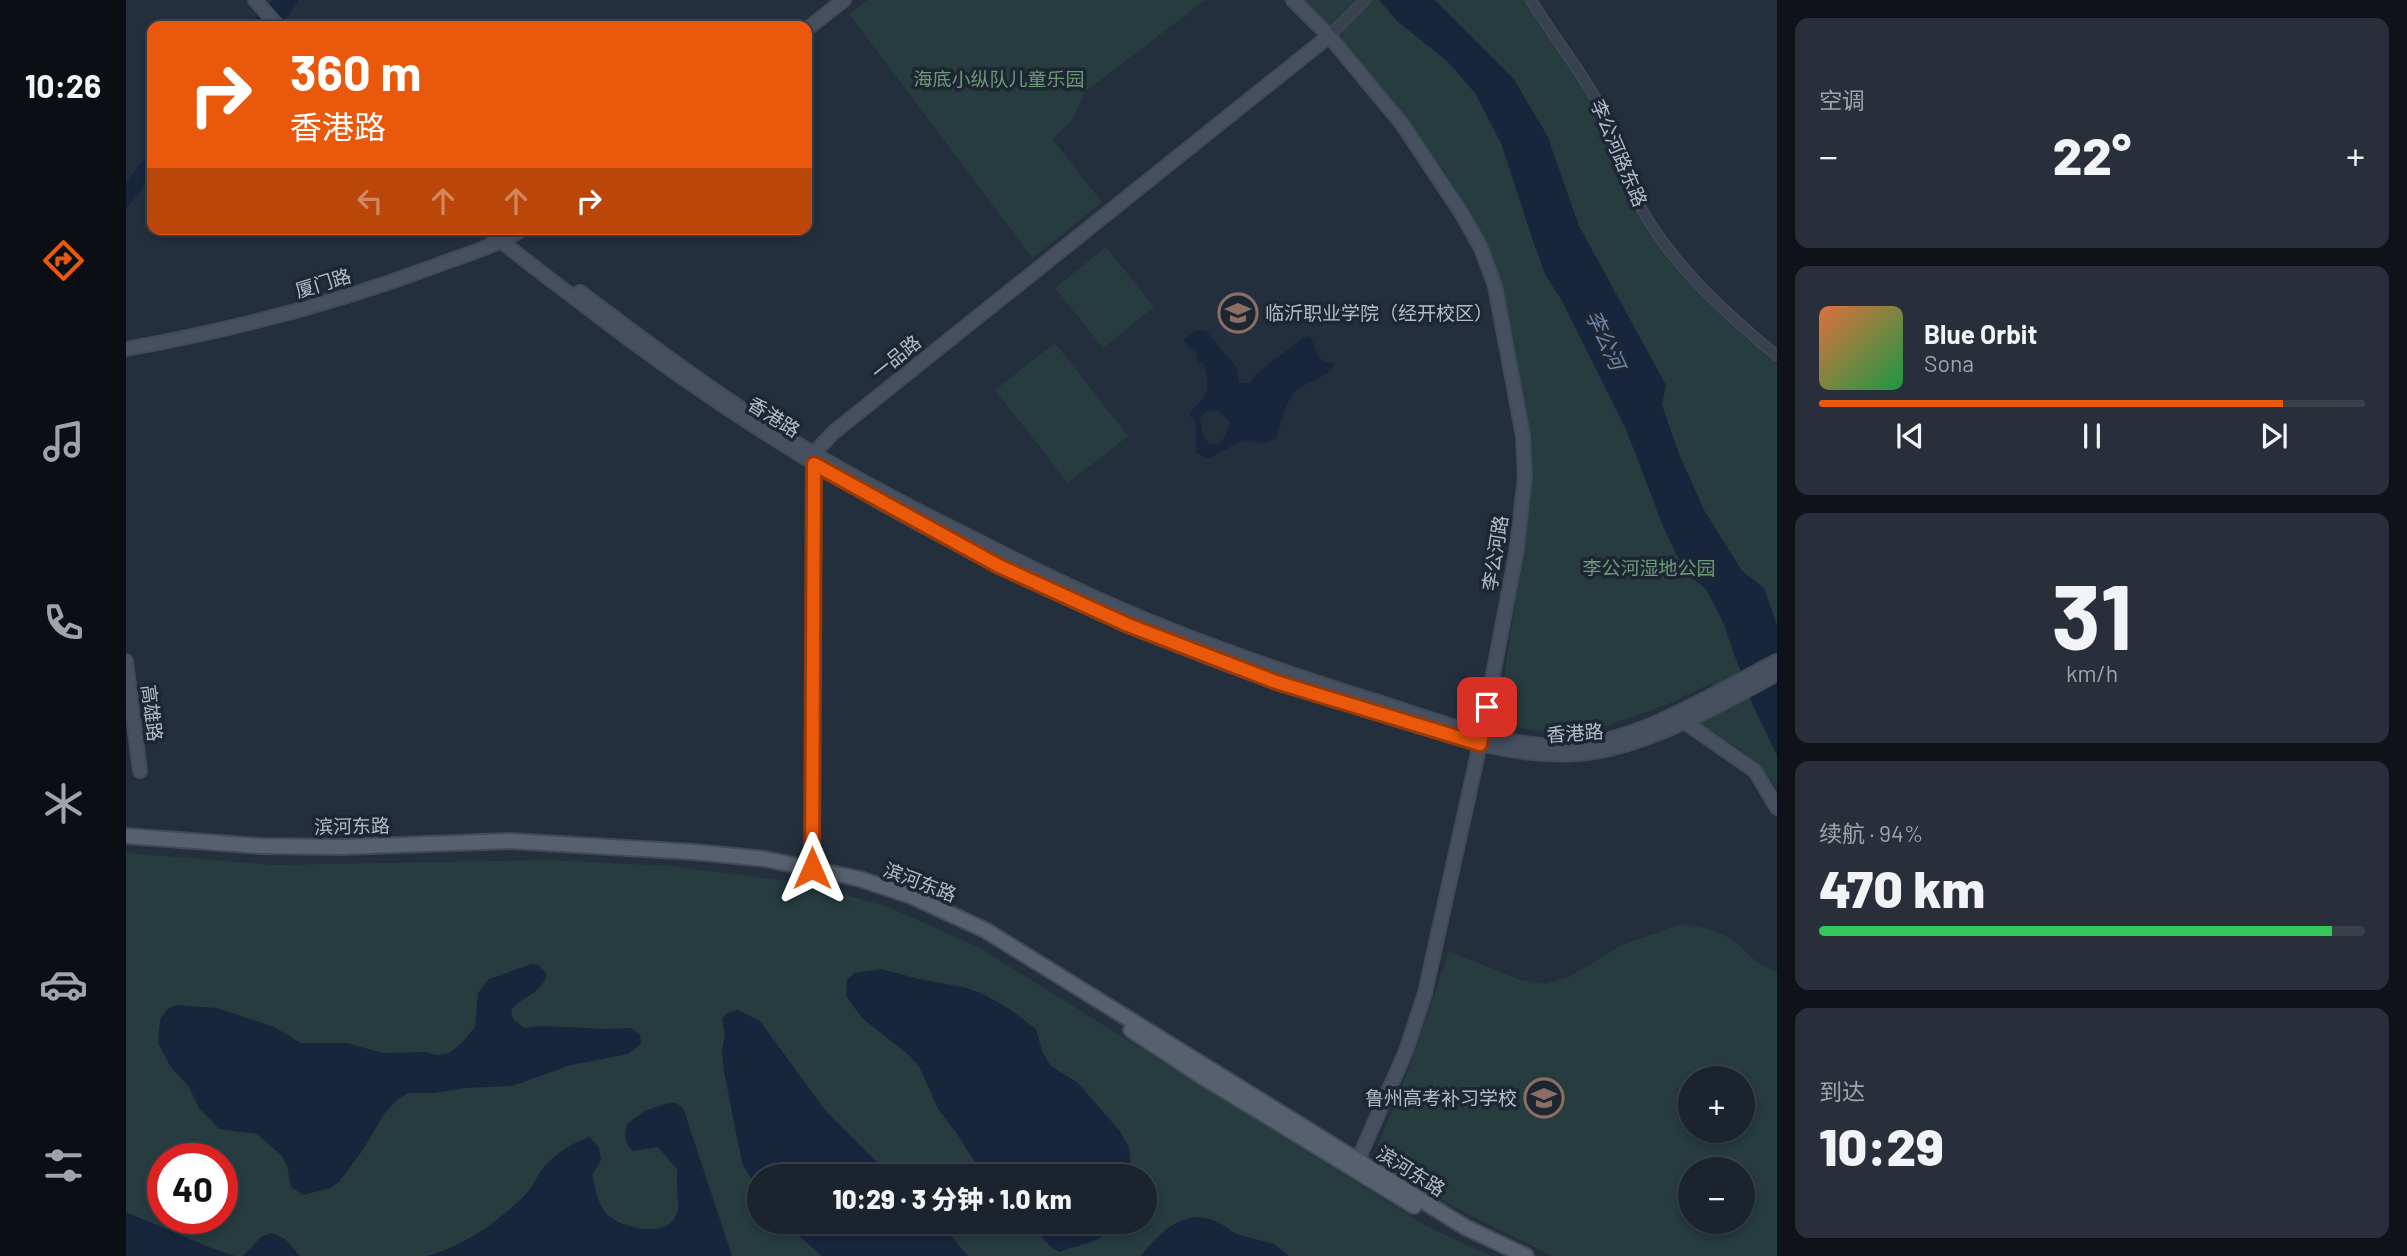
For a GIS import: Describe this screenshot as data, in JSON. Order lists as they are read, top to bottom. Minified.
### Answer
{"streets":{"main road":["滨河东路"],"street":["李公河路东路","厦门路","一品路","香港路","李公河路","高雄路"]},"crossings":[["厦门路","香港路"],["一品路","香港路"],["一品路","李公河路"],["香港路","李公河路"],["李公河路","滨河东路"]],"water":["李公河"],"parks":["海底小纵队儿童乐园","李公河湿地公园"],"places":{"school or university":["临沂职业学院（经开校区）","鲁州高考补习学校"]},"page":{"tabs":"10:26","tile":["空调",["31","km/h"],["续航 · 94%","470 km"],["到达","10:29"]],"turn":["360 m","香港路"],"heat":["−","22°","+"],"song":["Blue Orbit","Sona"],"map_buttons":["+","−"],"limit":"40","trip":"10:29 · 3 分钟 · 1.0 km"}}
